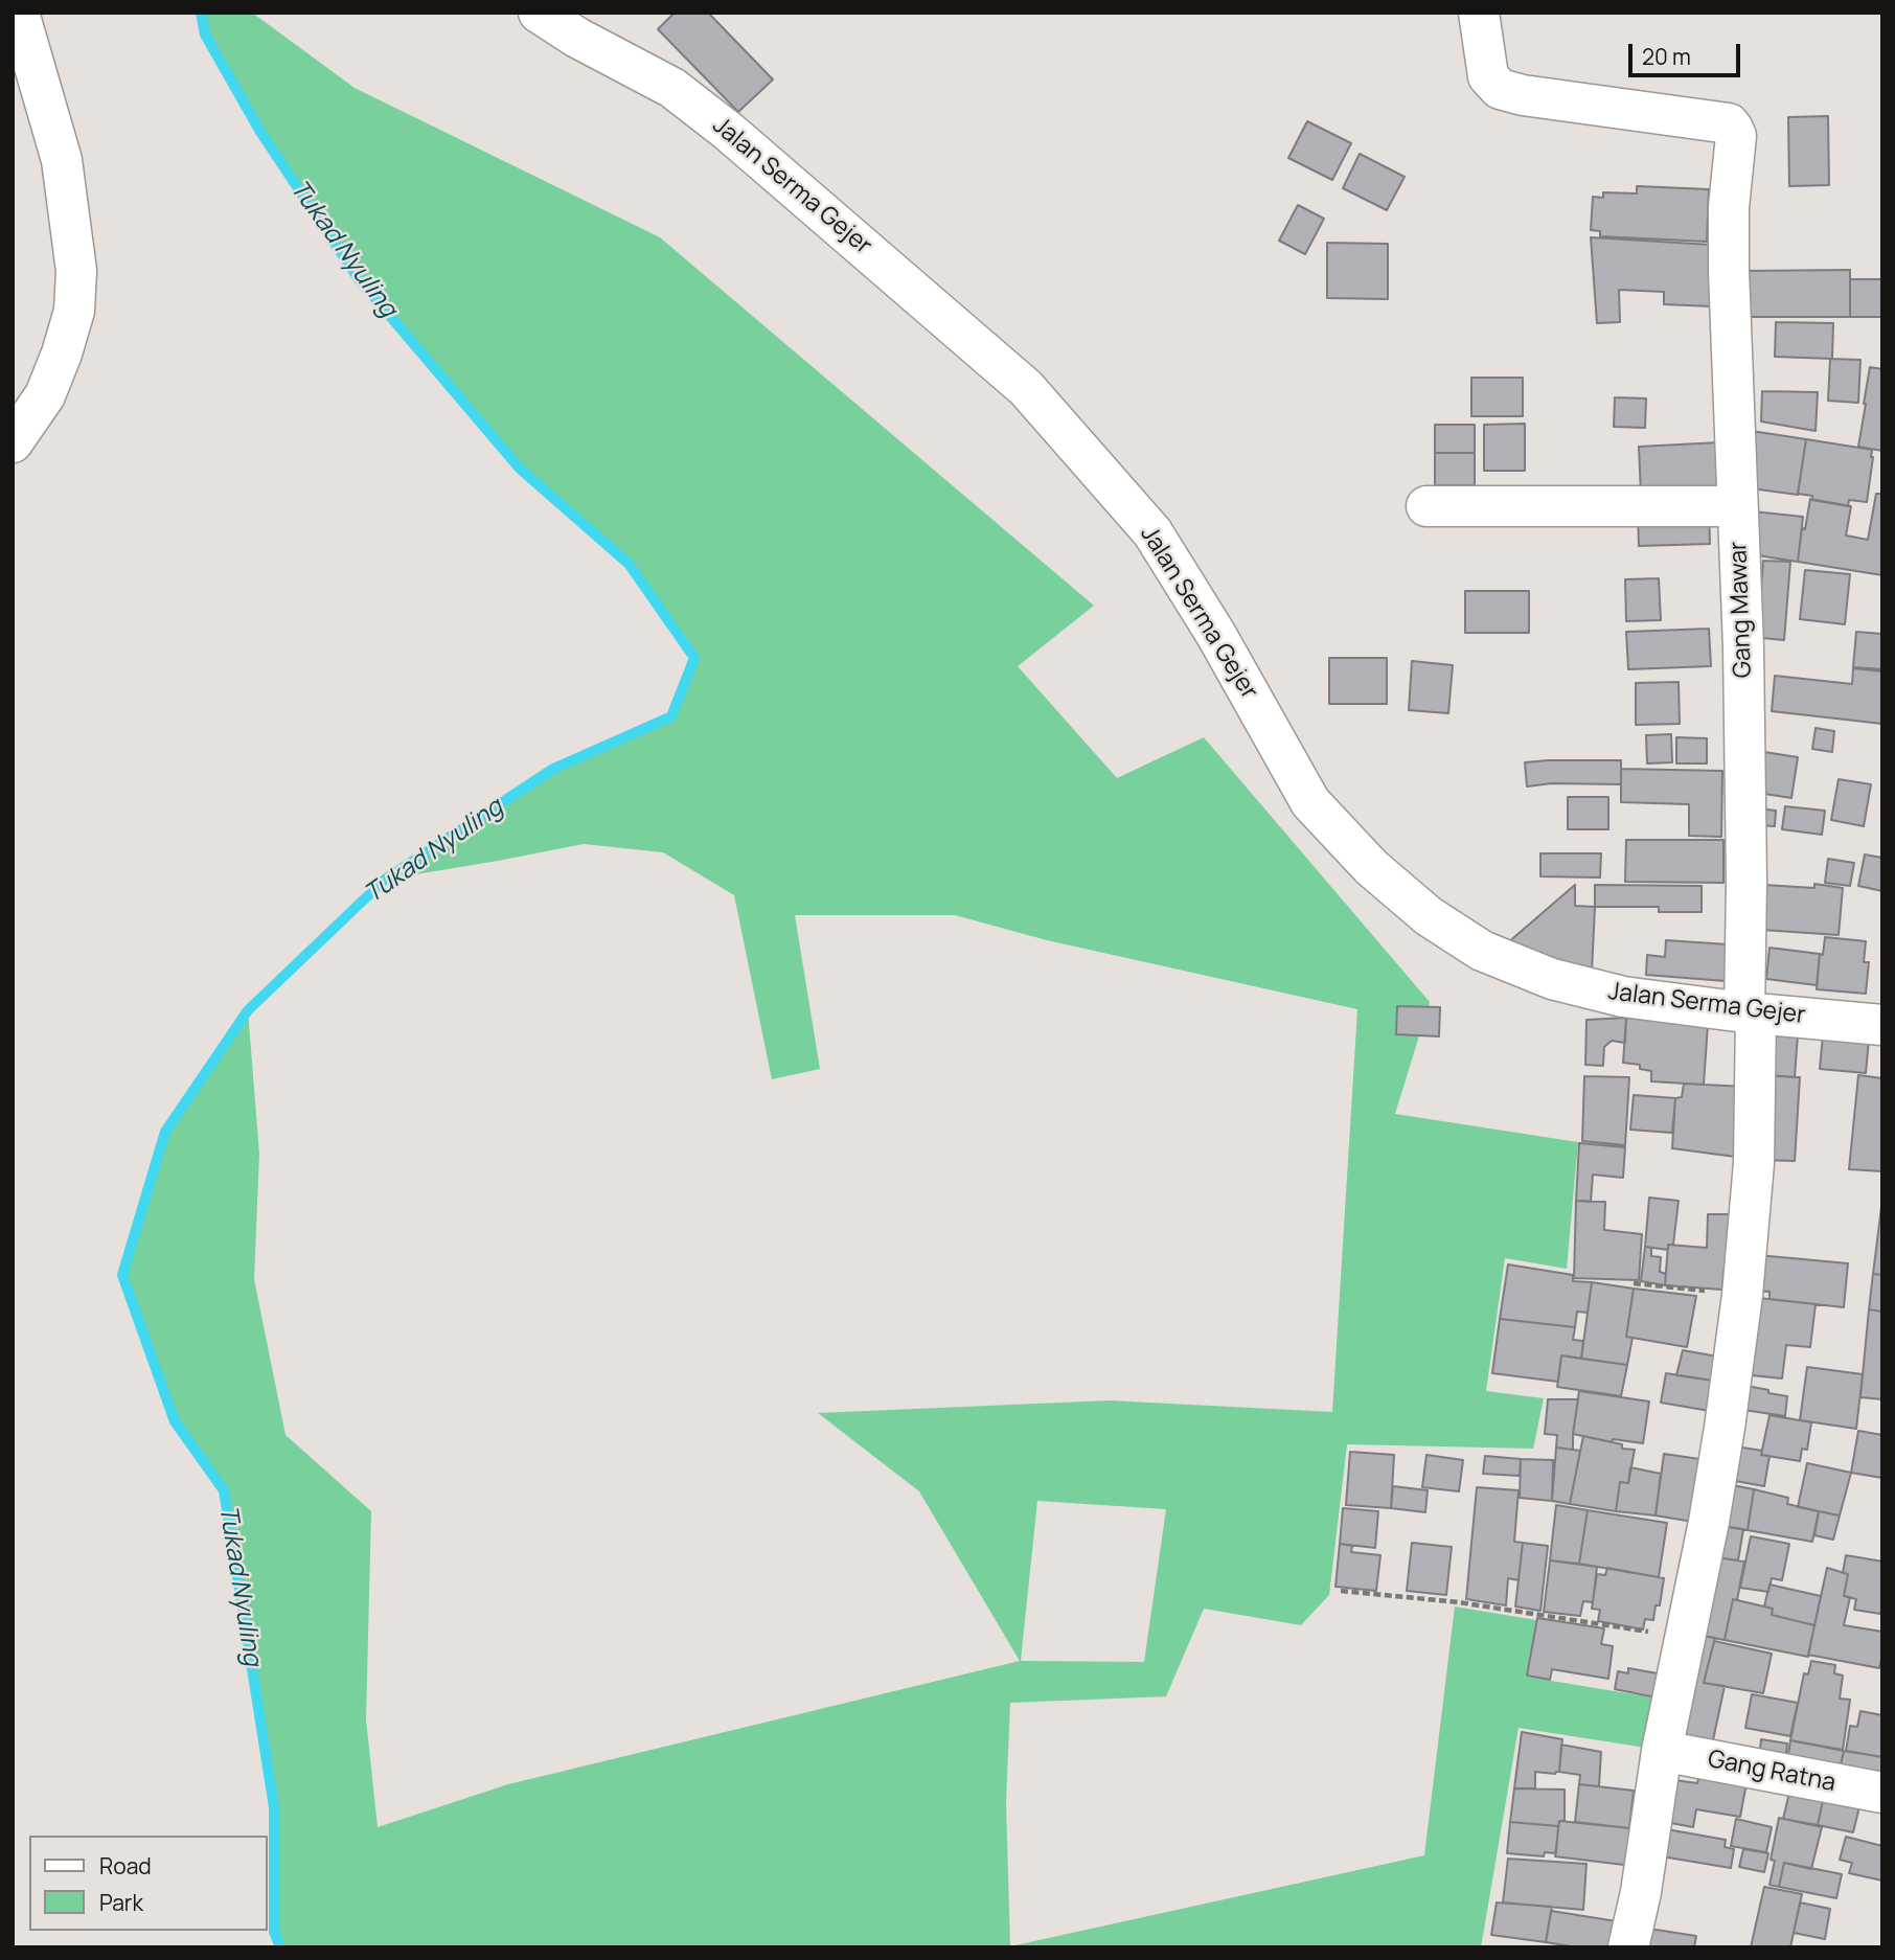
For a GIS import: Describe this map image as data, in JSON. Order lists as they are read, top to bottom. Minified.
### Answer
{"streets":{"street":["Jalan Serma Gejer","Gang Mawar","Gang Ratna"]},"crossings":[["Jalan Serma Gejer","Gang Mawar"],["Gang Mawar","Gang Ratna"]],"water":["Tukad Nyuling"],"legend":["Road","Park"],"scale_bar":"20 m"}
